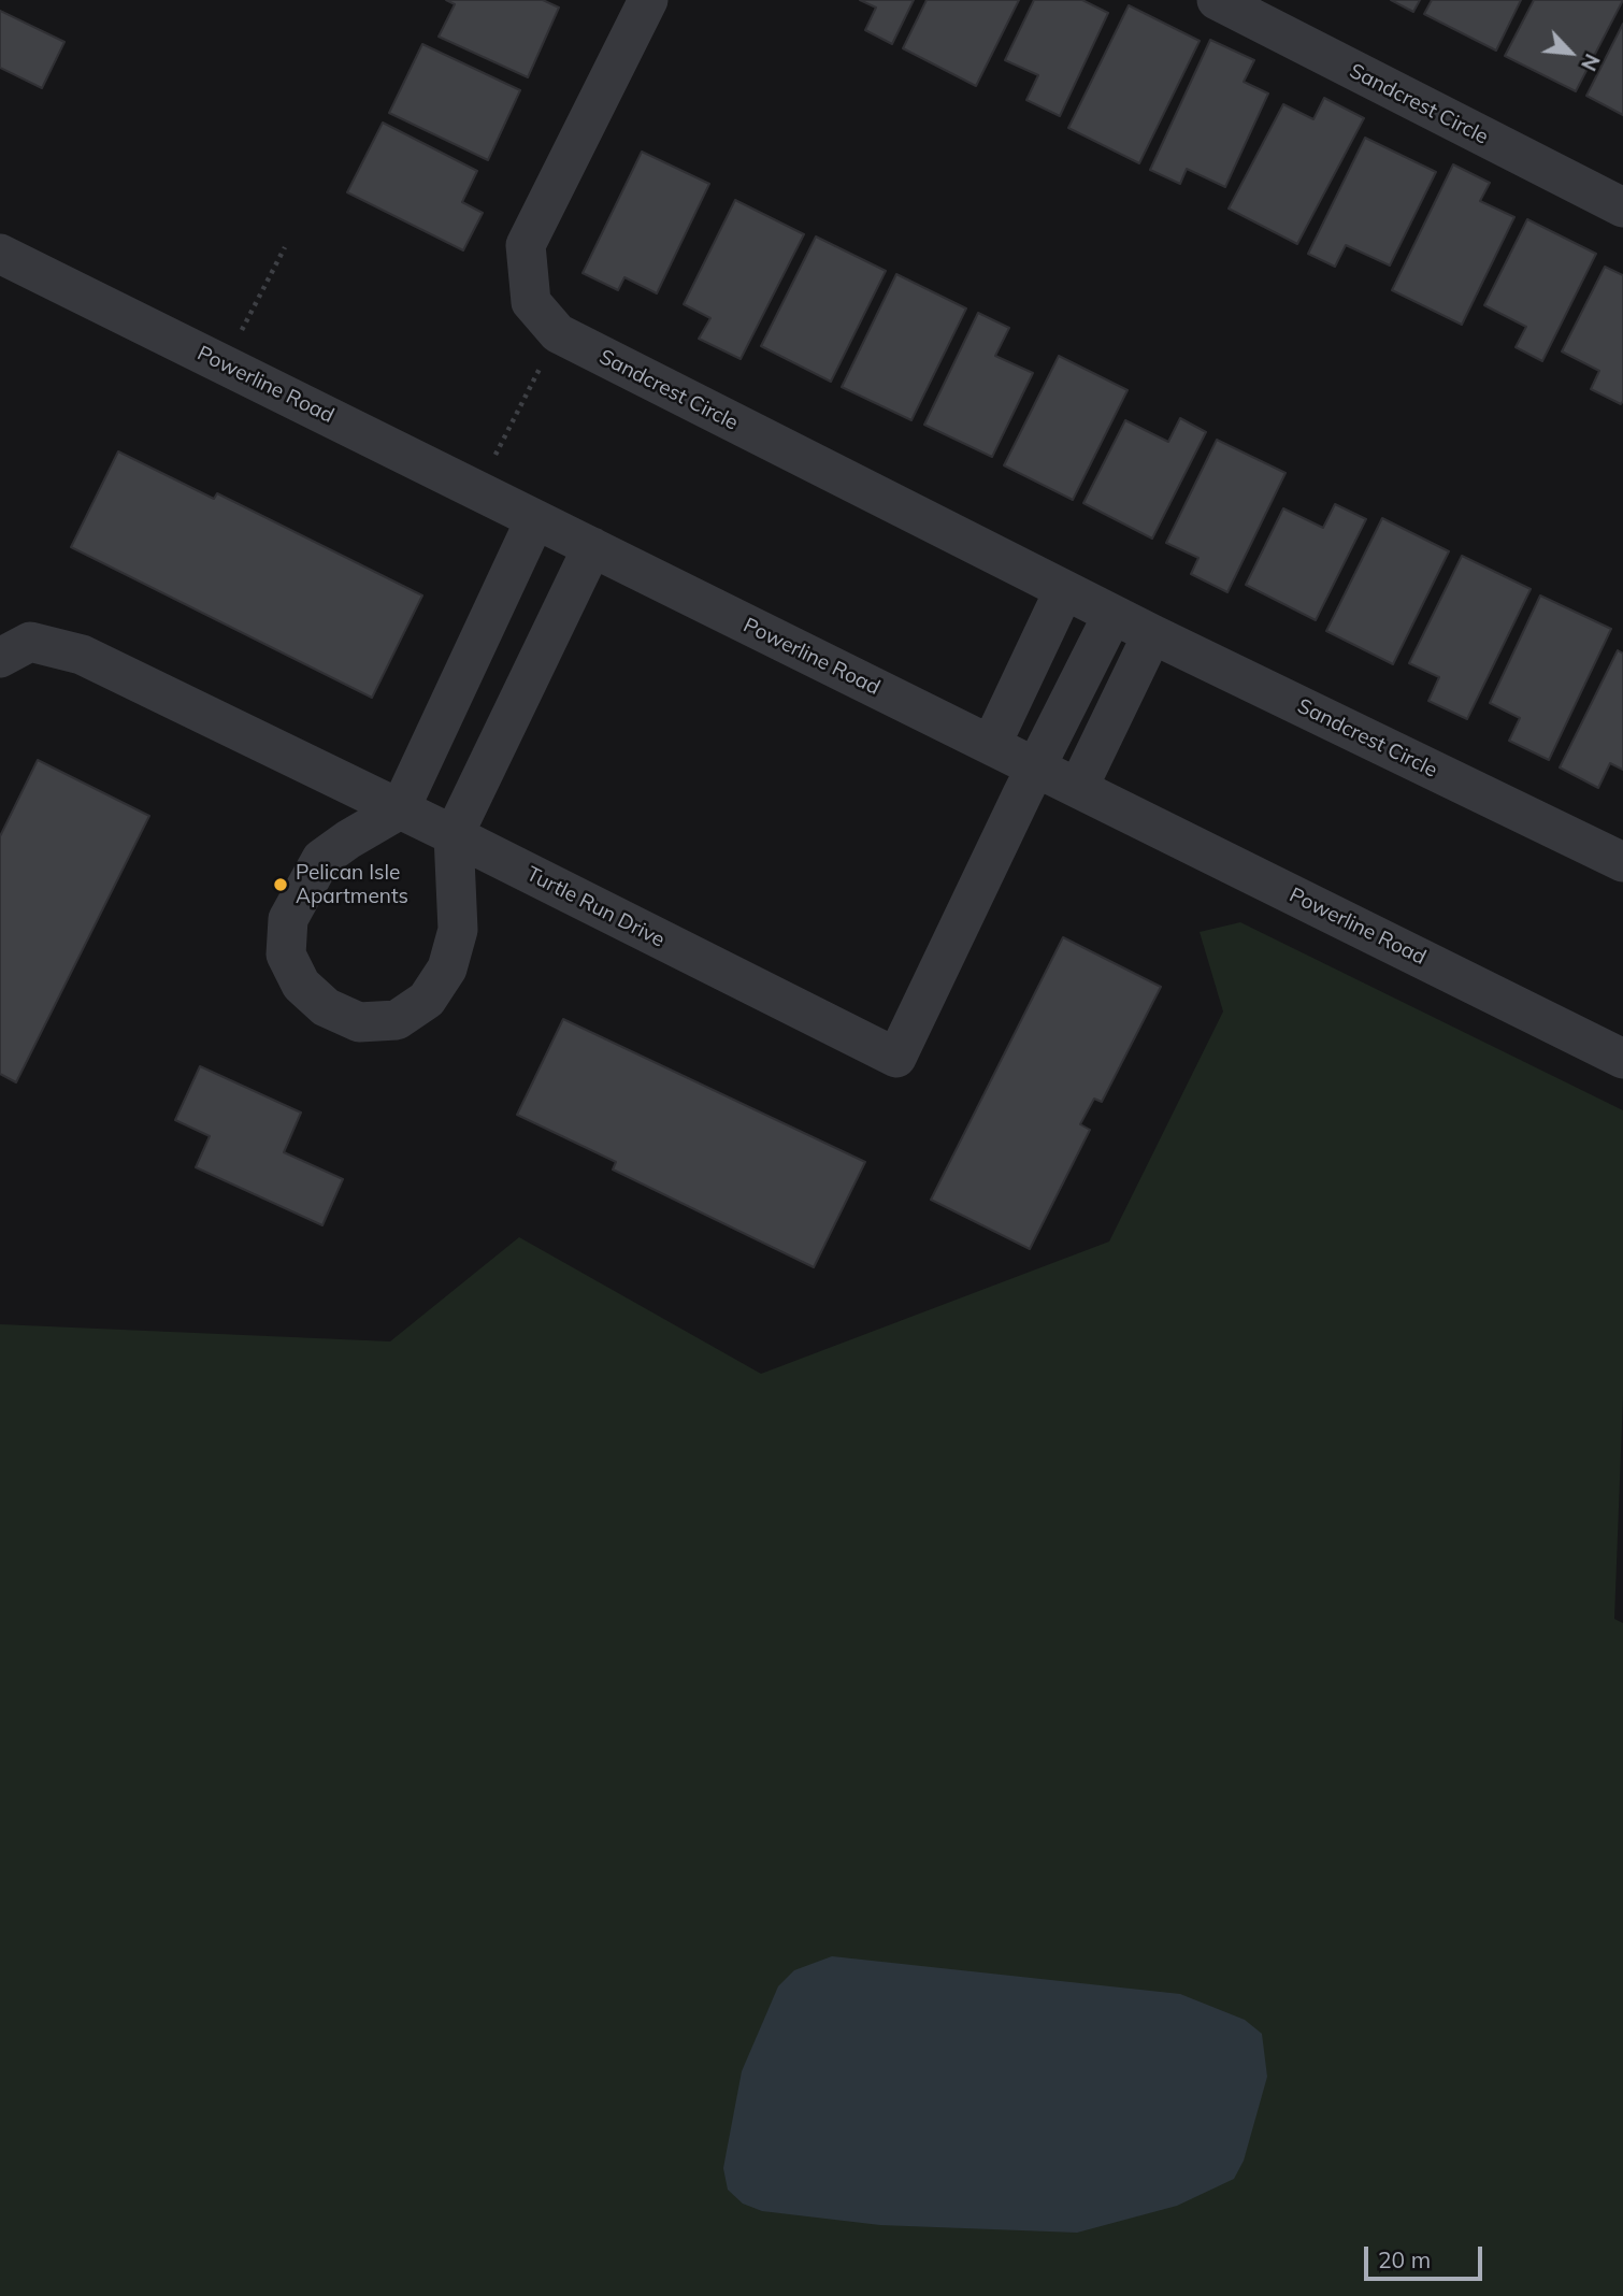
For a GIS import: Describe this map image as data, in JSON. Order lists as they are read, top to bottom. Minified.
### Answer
{"streets":{"street":["Sandcrest Circle","Powerline Road","Turtle Run Drive"]},"crossings":[["Powerline Road","Turtle Run Drive"]],"places":["Pelican Isle Apartments"],"scale_bar":"20 m","north":"bottom right"}
